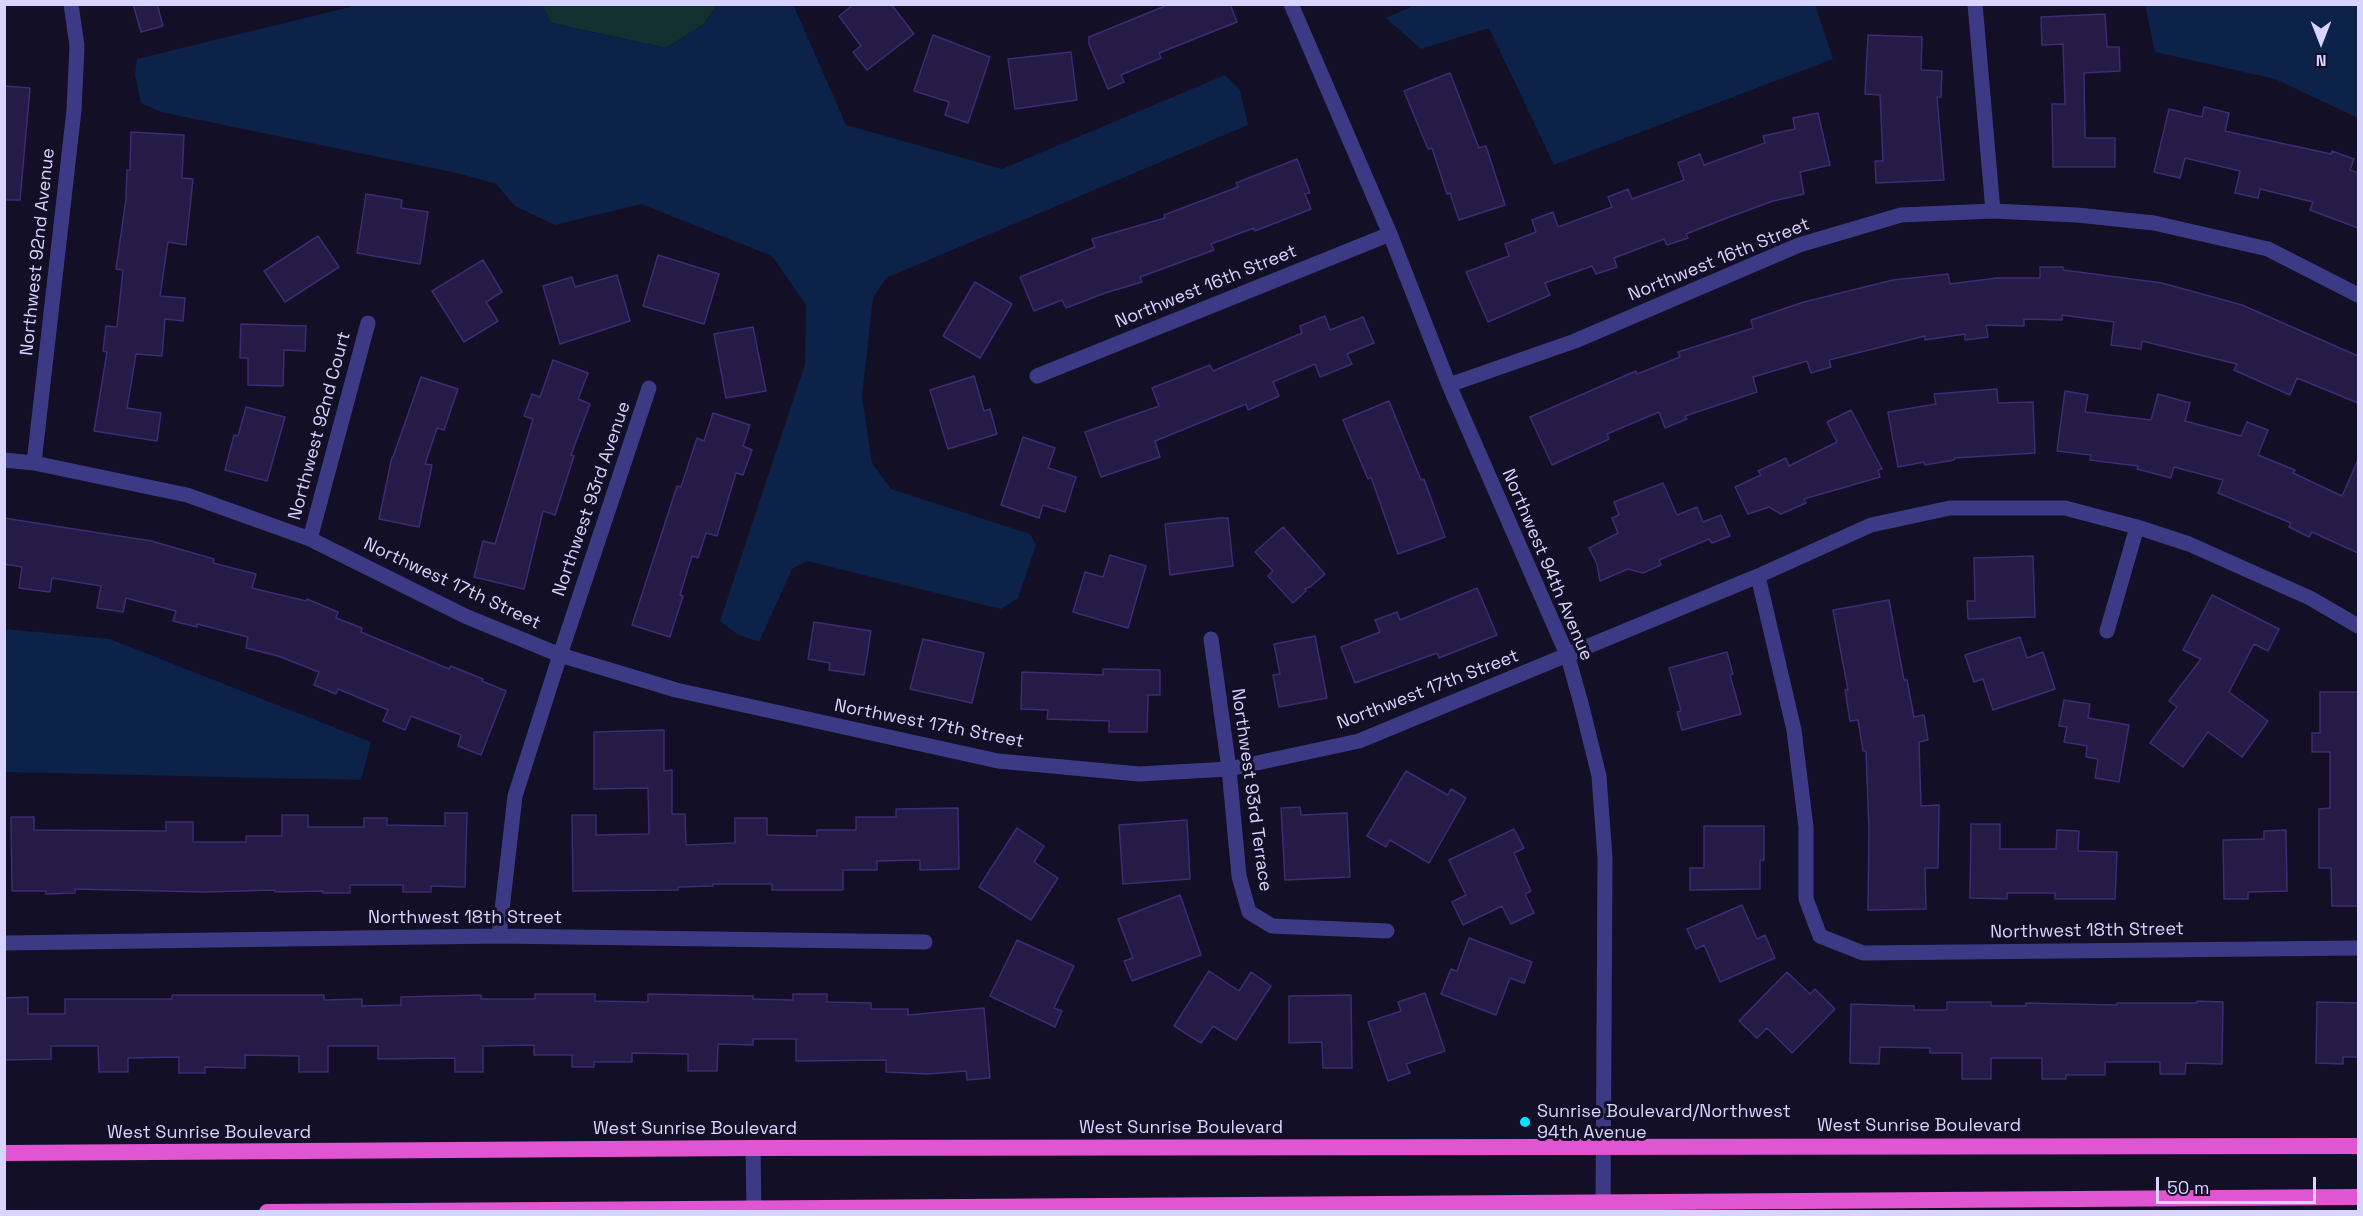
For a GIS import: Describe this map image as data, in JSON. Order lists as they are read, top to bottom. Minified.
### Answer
{"streets":{"highway":["West Sunrise Boulevard"],"street":["Northwest 92nd Avenue","Northwest 16th Street","Northwest 92nd Court","Northwest 93rd Avenue","Northwest 94th Avenue","Northwest 17th Street","Northwest 93rd Terrace","Northwest 18th Street"]},"crossings":[["Northwest 92nd Avenue","Northwest 17th Street"],["Northwest 16th Street","Northwest 94th Avenue"],["Northwest 92nd Court","Northwest 17th Street"],["Northwest 93rd Avenue","Northwest 17th Street"],["Northwest 93rd Avenue","Northwest 18th Street"],["Northwest 94th Avenue","Northwest 17th Street"],["Northwest 94th Avenue","West Sunrise Boulevard"],["Northwest 17th Street","Northwest 93rd Terrace"],["Northwest 17th Street","Northwest 18th Street"]],"places":["Sunrise Boulevard/Northwest 94th Avenue"],"scale_bar":"50 m","north":"bottom"}
